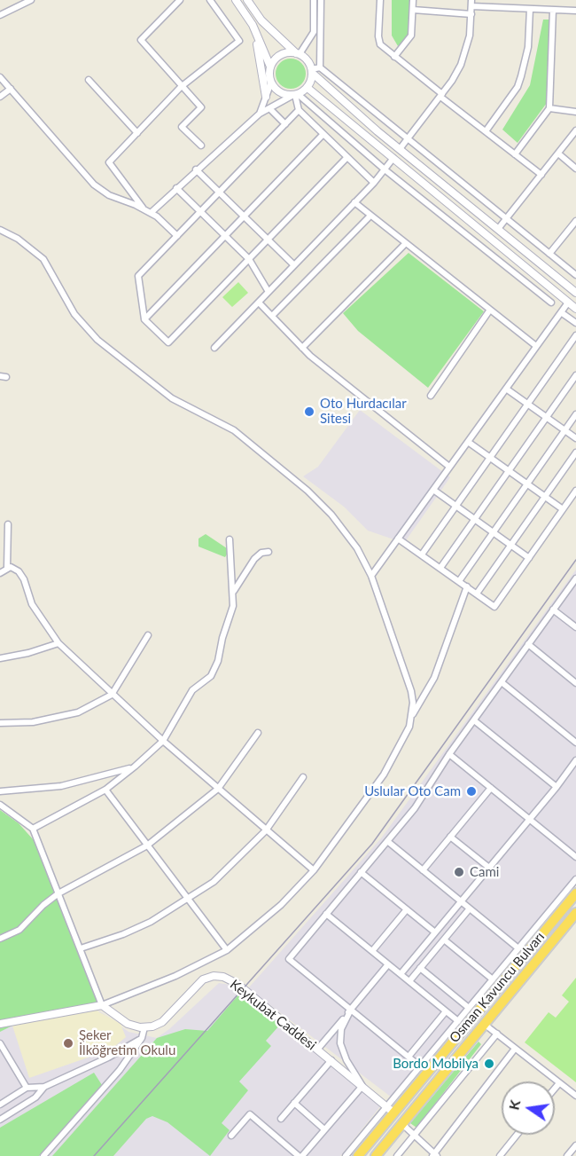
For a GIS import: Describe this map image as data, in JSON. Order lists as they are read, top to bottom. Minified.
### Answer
{"streets":{"highway":["Osman Kavuncu Bulvarı"],"street":["Keykubat Caddesi"]},"crossings":[["Osman Kavuncu Bulvarı","Keykubat Caddesi"]],"places":["Oto Hurdacılar Sitesi","Uslular Oto Cam","Cami","Şeker İlköğretim Okulu","Bordo Mobilya"],"north":"left"}
